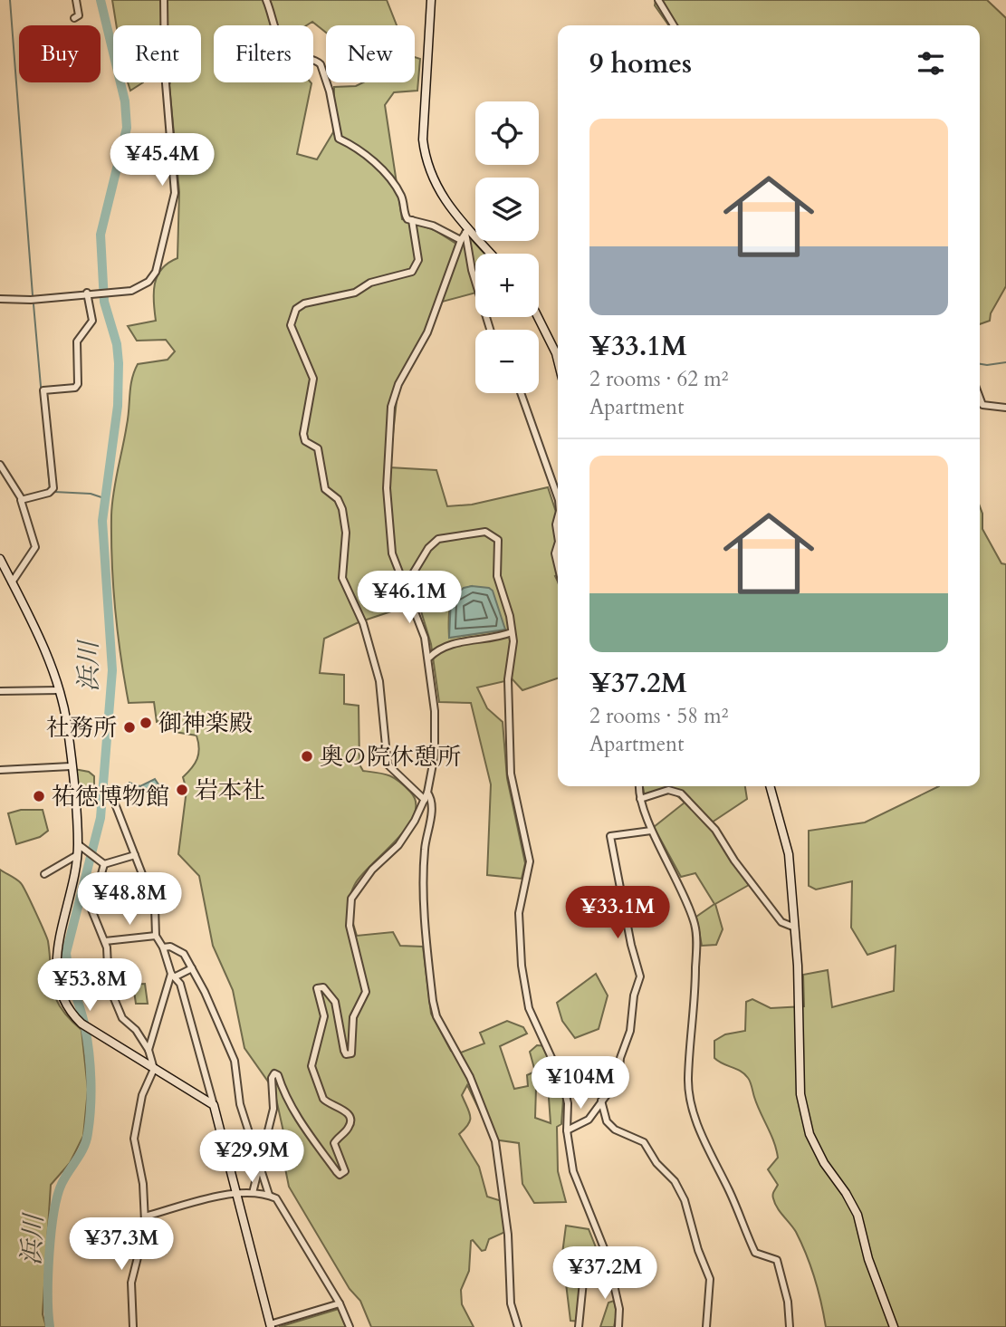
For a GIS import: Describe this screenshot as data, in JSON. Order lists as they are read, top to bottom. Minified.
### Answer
{"water":["浜川"],"places":["御神楽殿","社務所","奥の院休憩所","岩本社","祐徳博物館"],"page":{"chip":["Buy","Rent","Filters","New"],"heading":"9 homes","map_buttons":["+","−"],"list":[{"name":"¥33.1M","note":"2 rooms · 62 m² · Apartment"},{"name":"¥37.2M","note":"2 rooms · 58 m² · Apartment"}],"price":["¥45.4M","¥46.1M","¥48.8M","¥33.1M","¥53.8M","¥104M","¥29.9M","¥37.3M","¥37.2M"]}}
